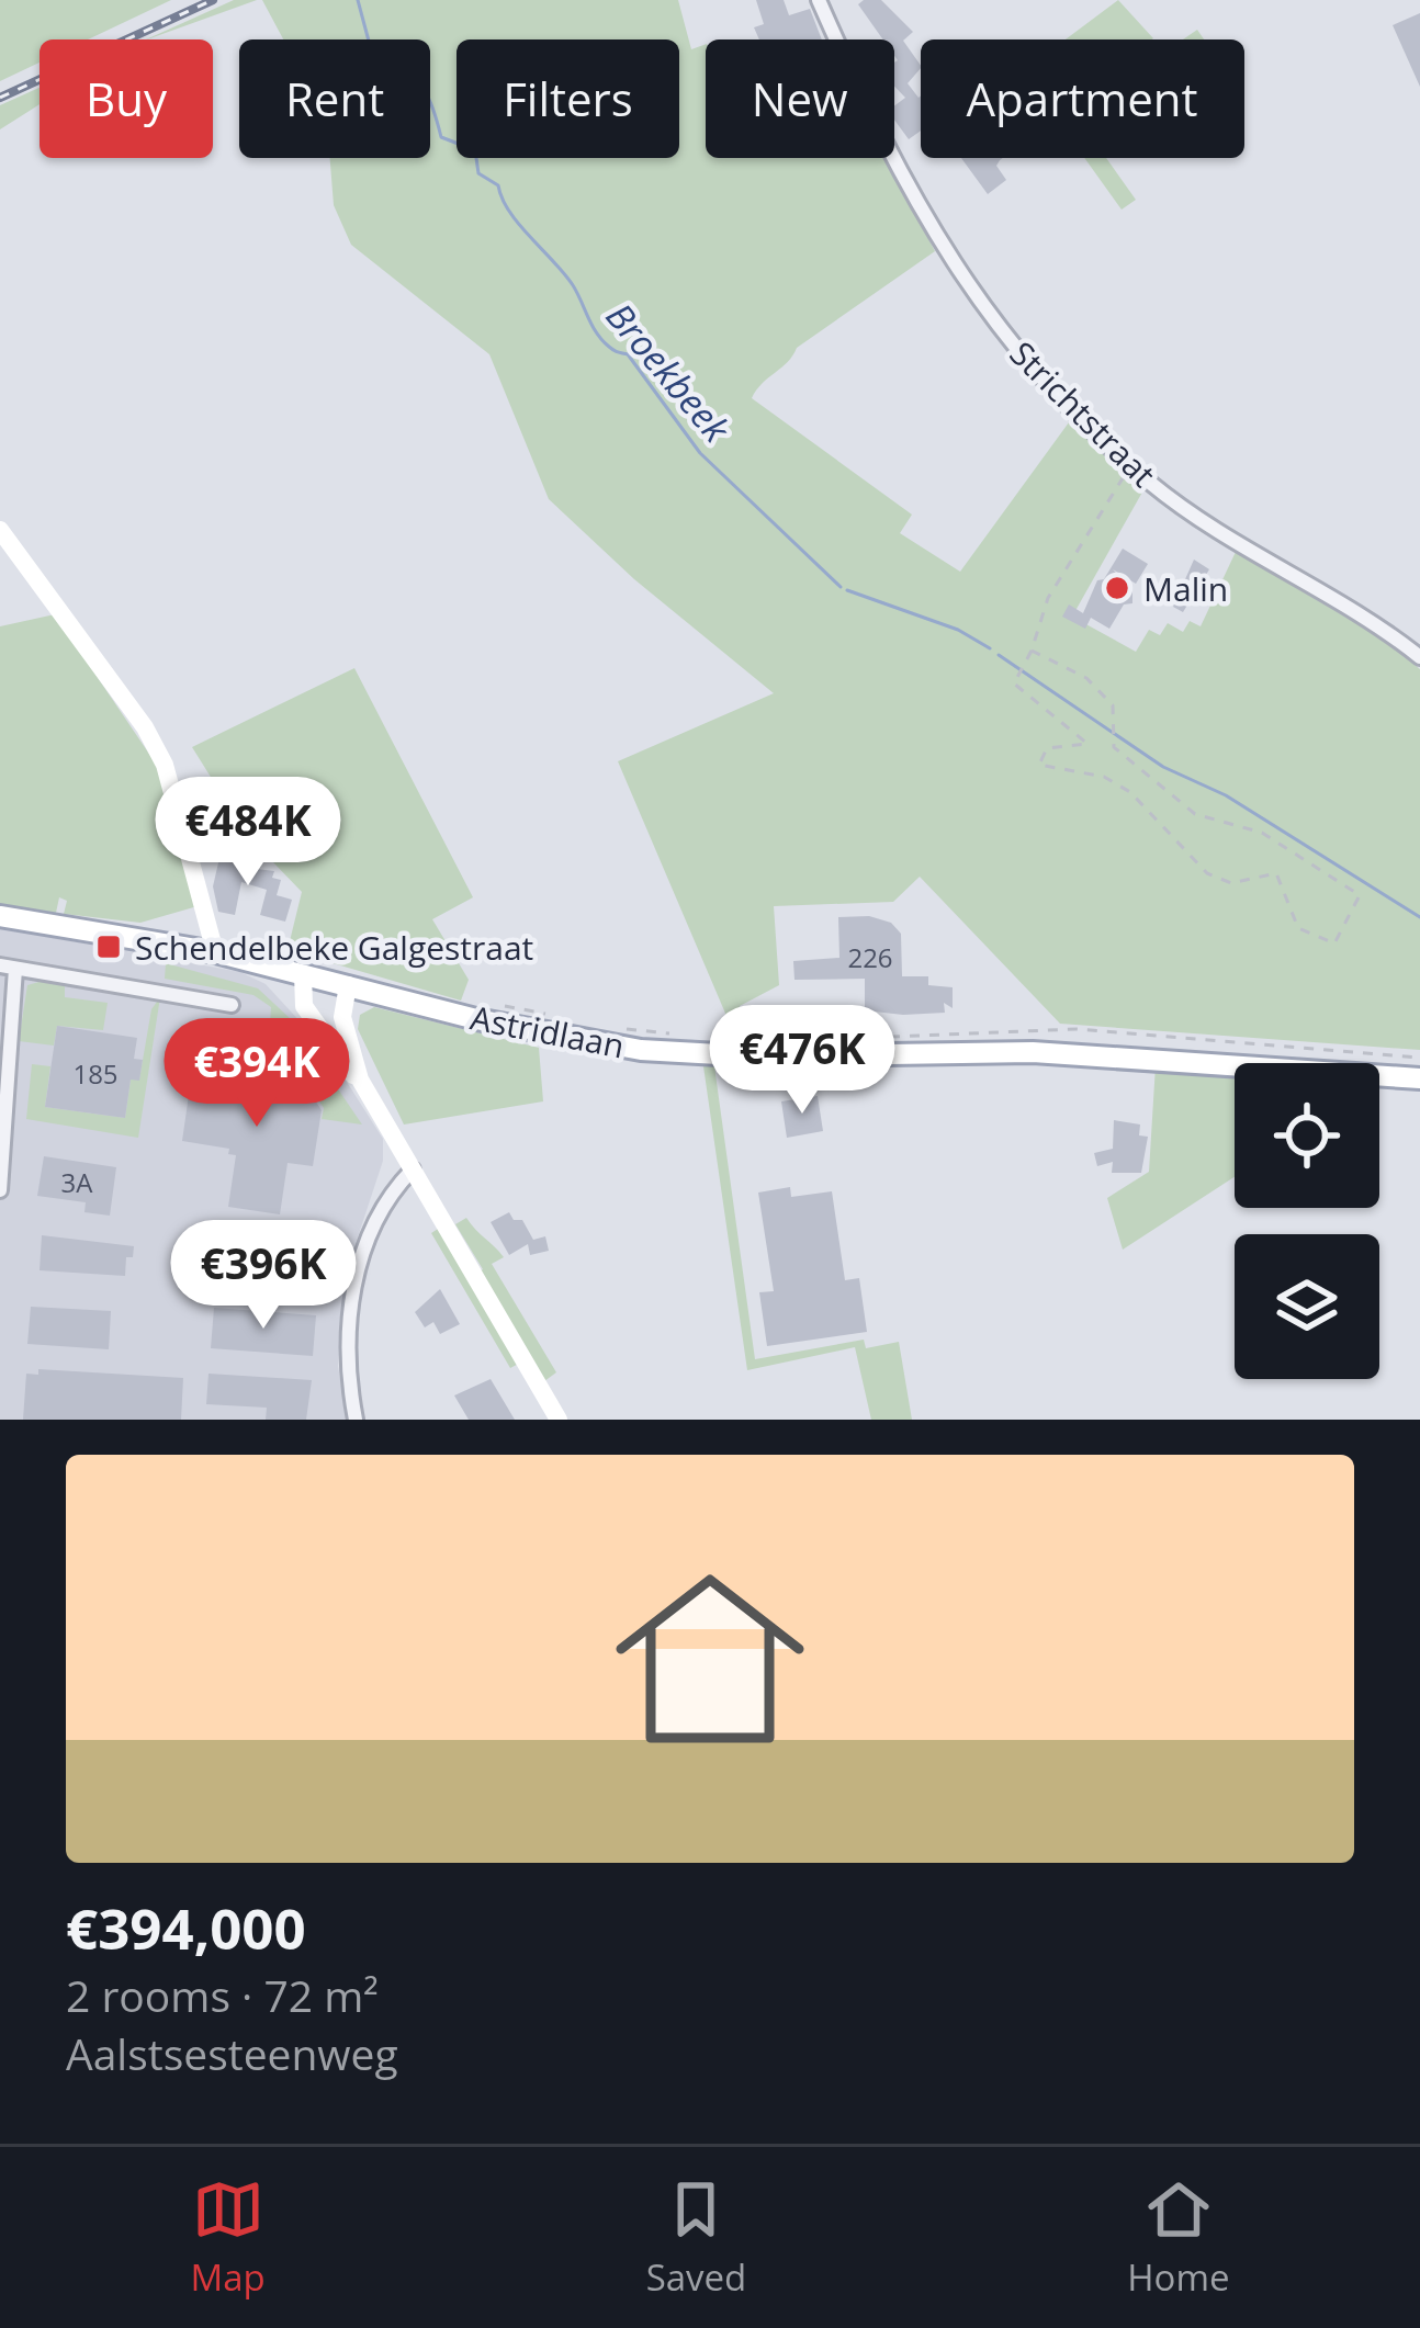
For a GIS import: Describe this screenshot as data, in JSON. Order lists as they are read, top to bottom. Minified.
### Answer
{"streets":{"main road":["Astridlaan"],"street":["Strichtstraat"]},"water":["Broekbeek"],"places":{"other":["Malin"],"transit":["Schendelbeke Galgestraat"]},"house_numbers":["226","185","3A"],"page":{"chip":["Buy","Rent","Filters","New","Apartment"],"price":["€484K","€476K","€394K","€396K"],"list":[{"name":"€394,000","note":"2 rooms · 72 m² · Aalstsesteenweg"}],"tabs":["Map","Saved","Home"]}}
